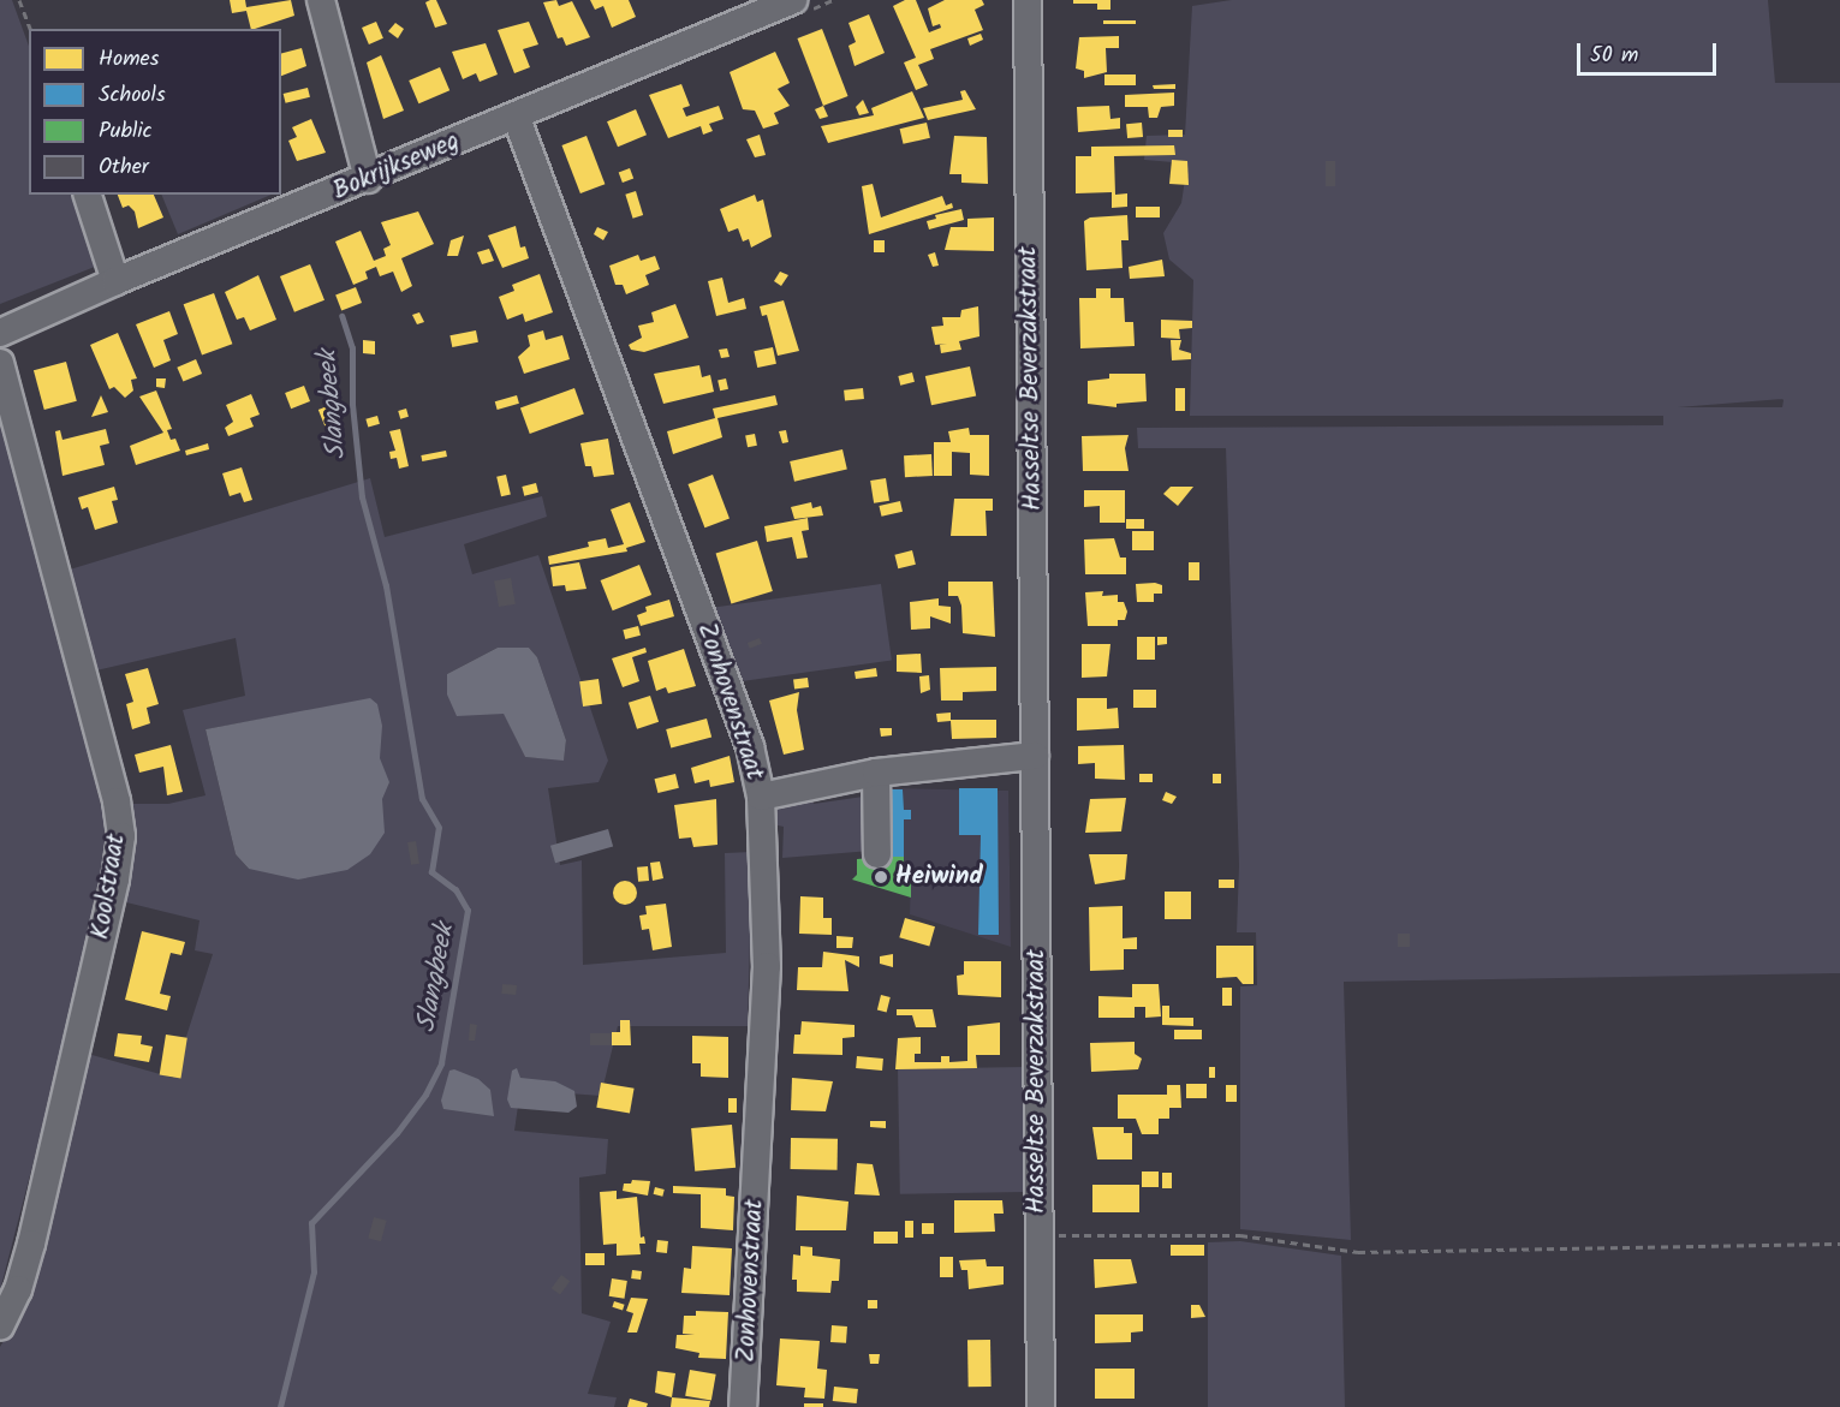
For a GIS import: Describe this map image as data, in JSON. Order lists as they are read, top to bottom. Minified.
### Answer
{"streets":{"street":["Bokrijkseweg","Hasseltse Beverzakstraat","Zonhovenstraat","Koolstraat"]},"crossings":[["Bokrijkseweg","Zonhovenstraat"]],"water":["Slangbeek"],"places":["Heiwind"],"legend":["Homes","Schools","Public","Other"],"scale_bar":"50 m"}
